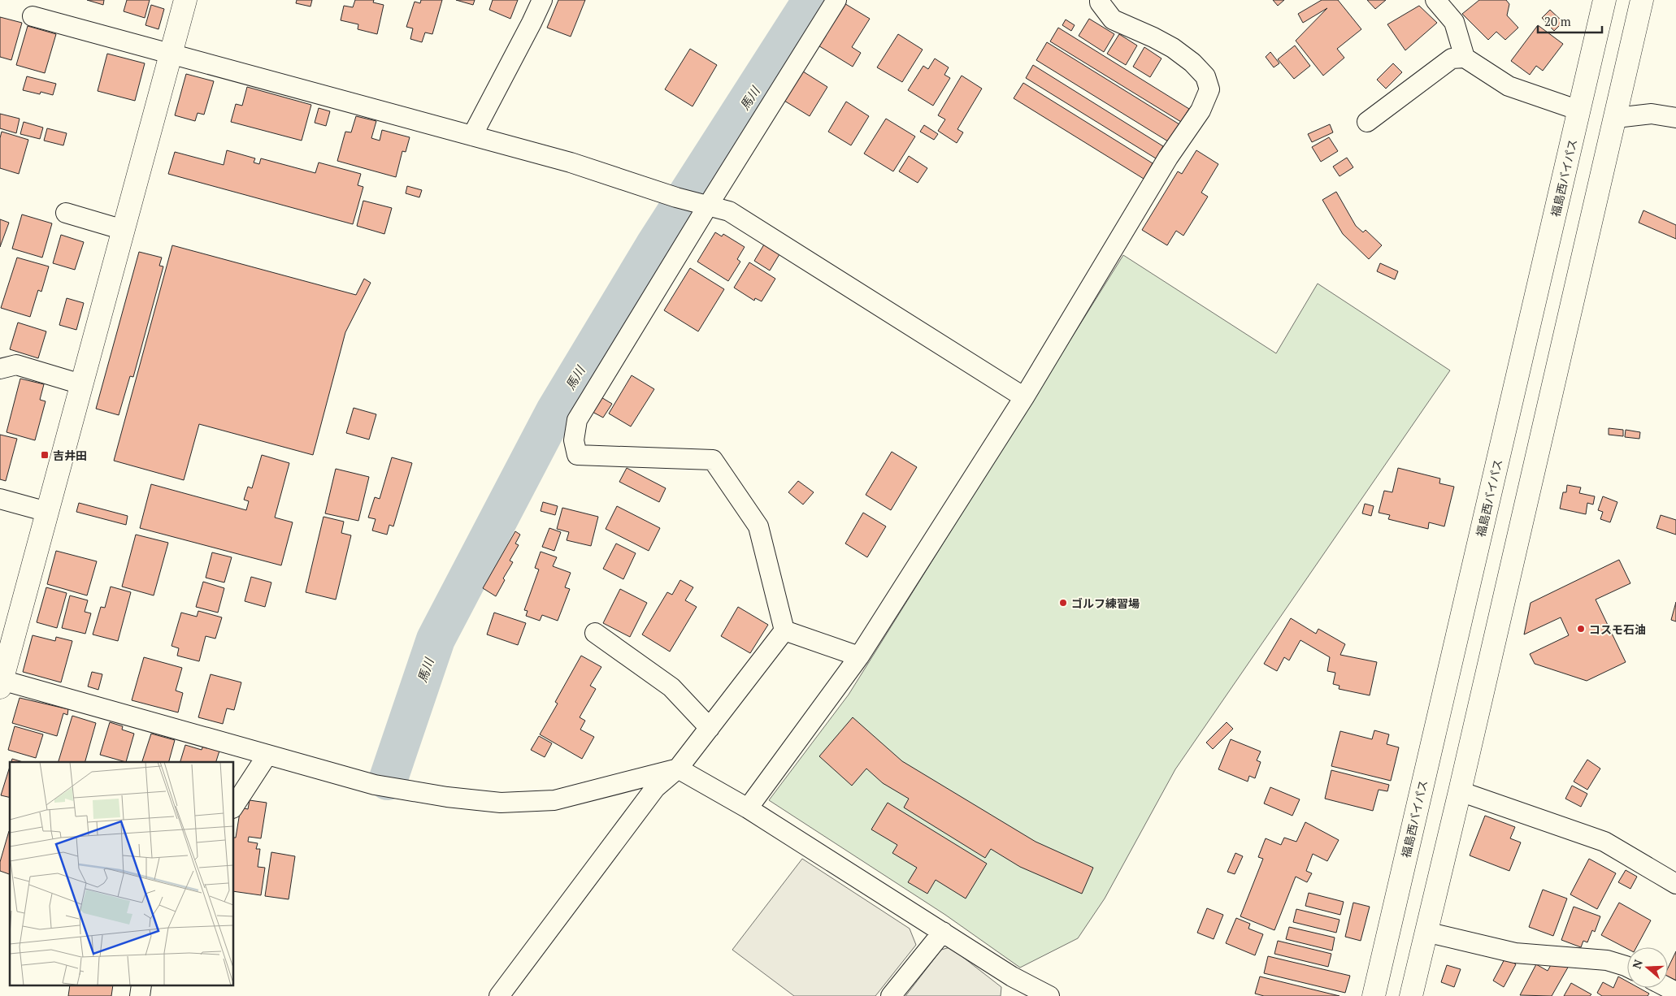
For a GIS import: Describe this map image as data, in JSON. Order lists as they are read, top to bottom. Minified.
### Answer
{"streets":{"main road":["福島西バイパス"]},"water":["馬川"],"places":{"transit":["吉井田"],"other":["ゴルフ練習場","コスモ石油"]},"scale_bar":"20 m","north":"left"}
